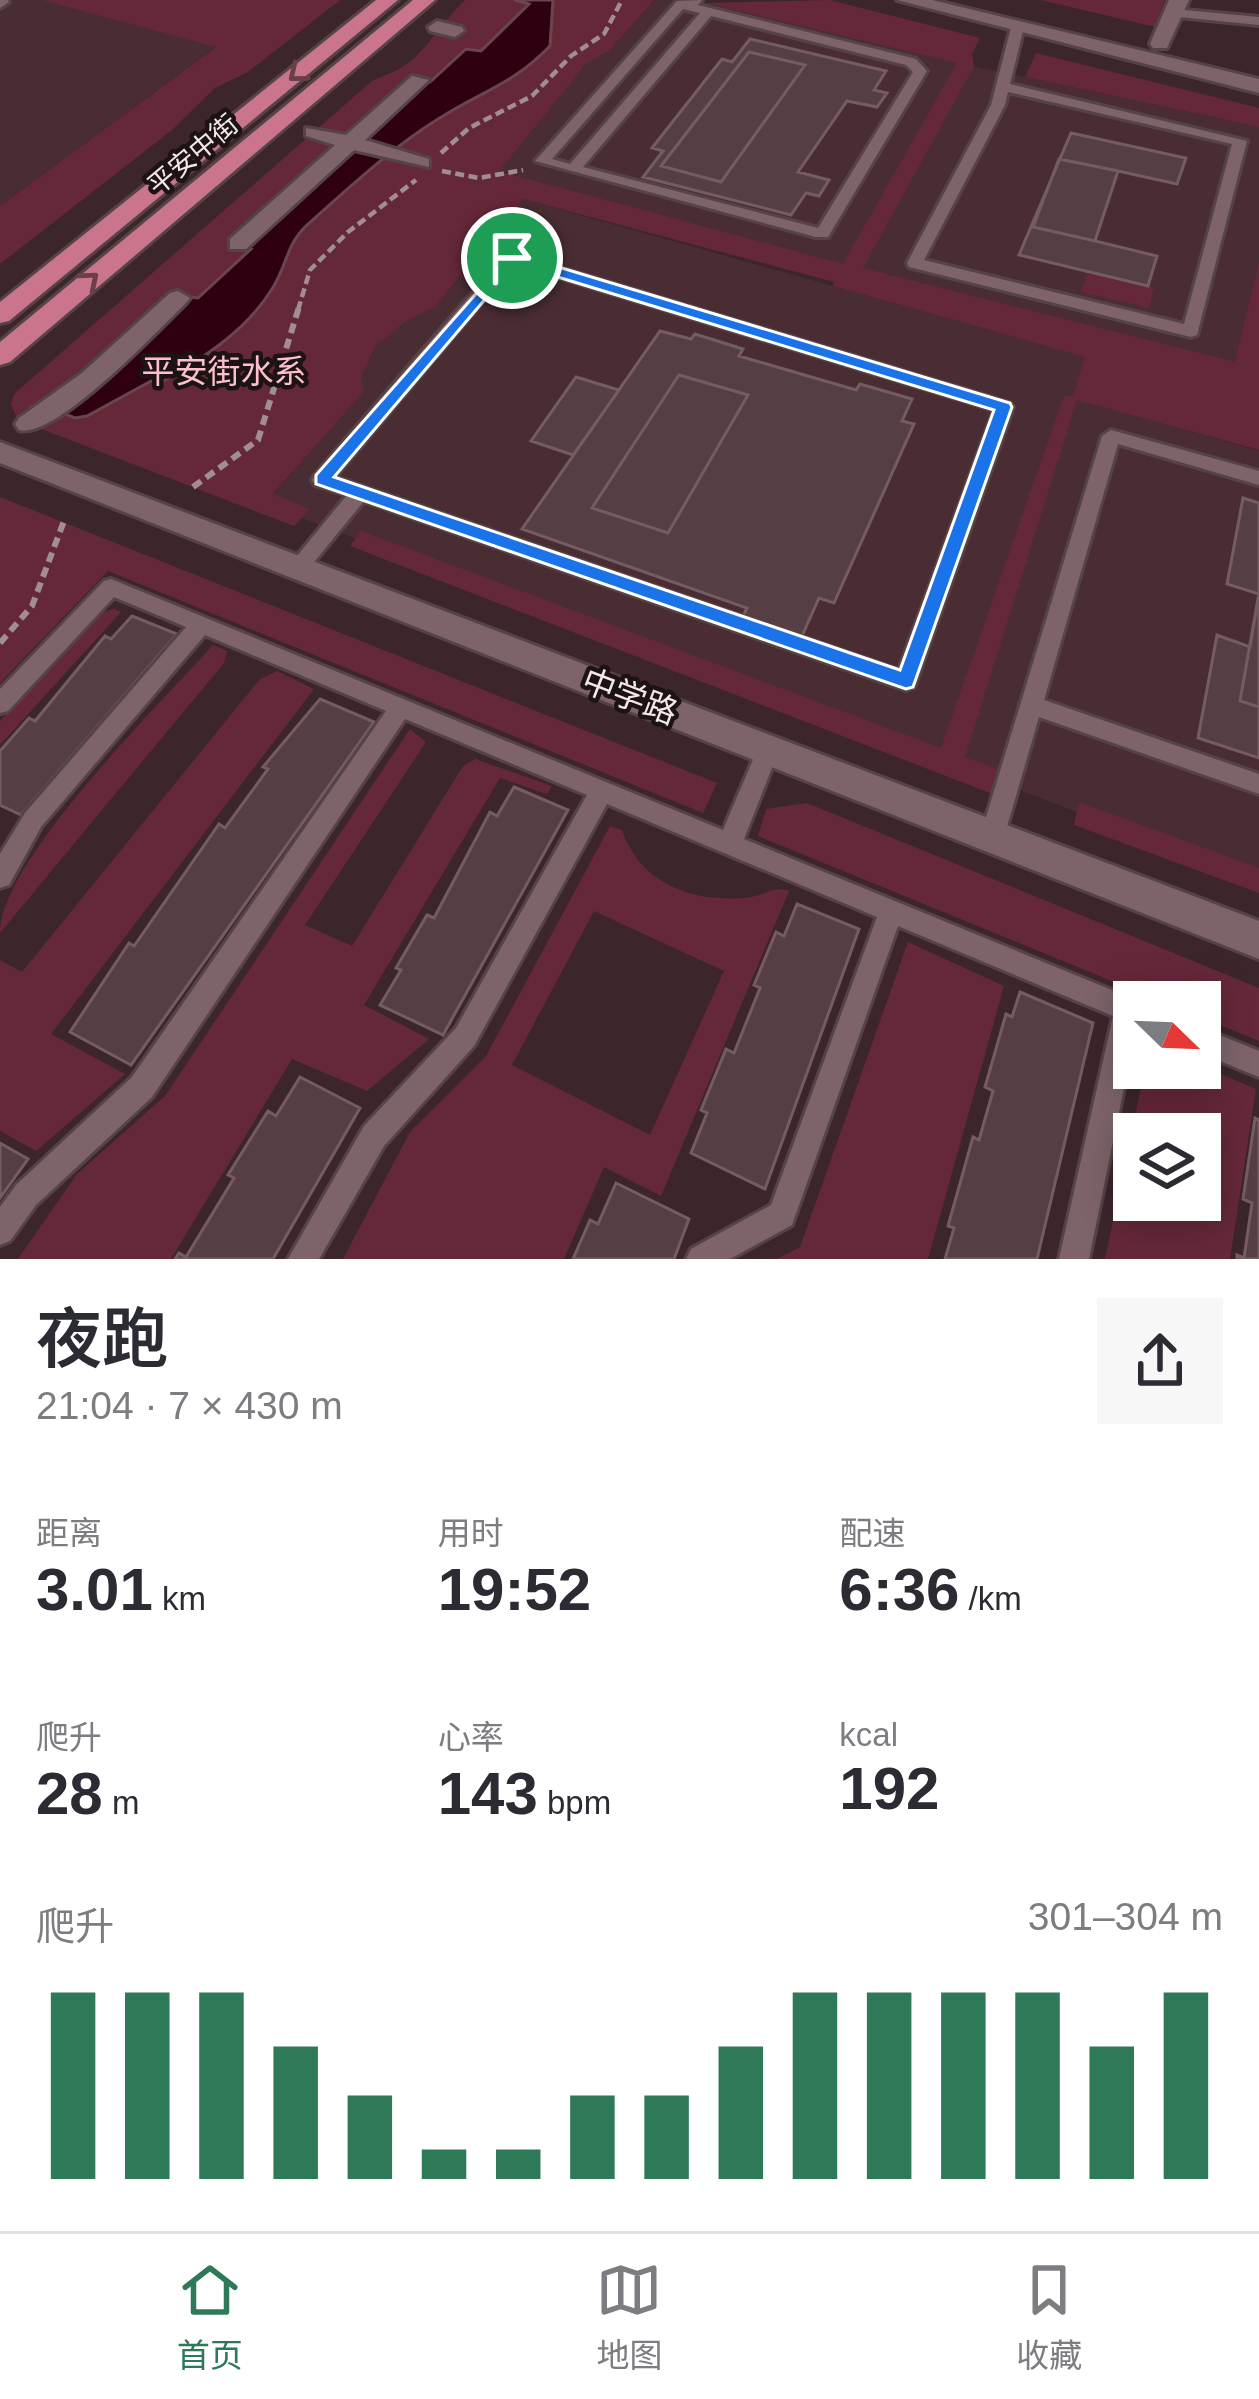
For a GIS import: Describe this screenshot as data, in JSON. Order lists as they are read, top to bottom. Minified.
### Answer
{"streets":{"main road":["平安中街"],"street":["中学路"]},"parks":["平安街水系"],"north":"bottom right","page":{"heading":["夜跑","21:04 · 7 × 430 m"],"stats":[["距离","3.01 km"],["用时","19:52"],["配速","6:36 /km"],["爬升","28 m"],["心率","143 bpm"],["kcal","192"]],"chart":["爬升","301–304 m"],"tabs":["首页","地图","收藏"]}}
